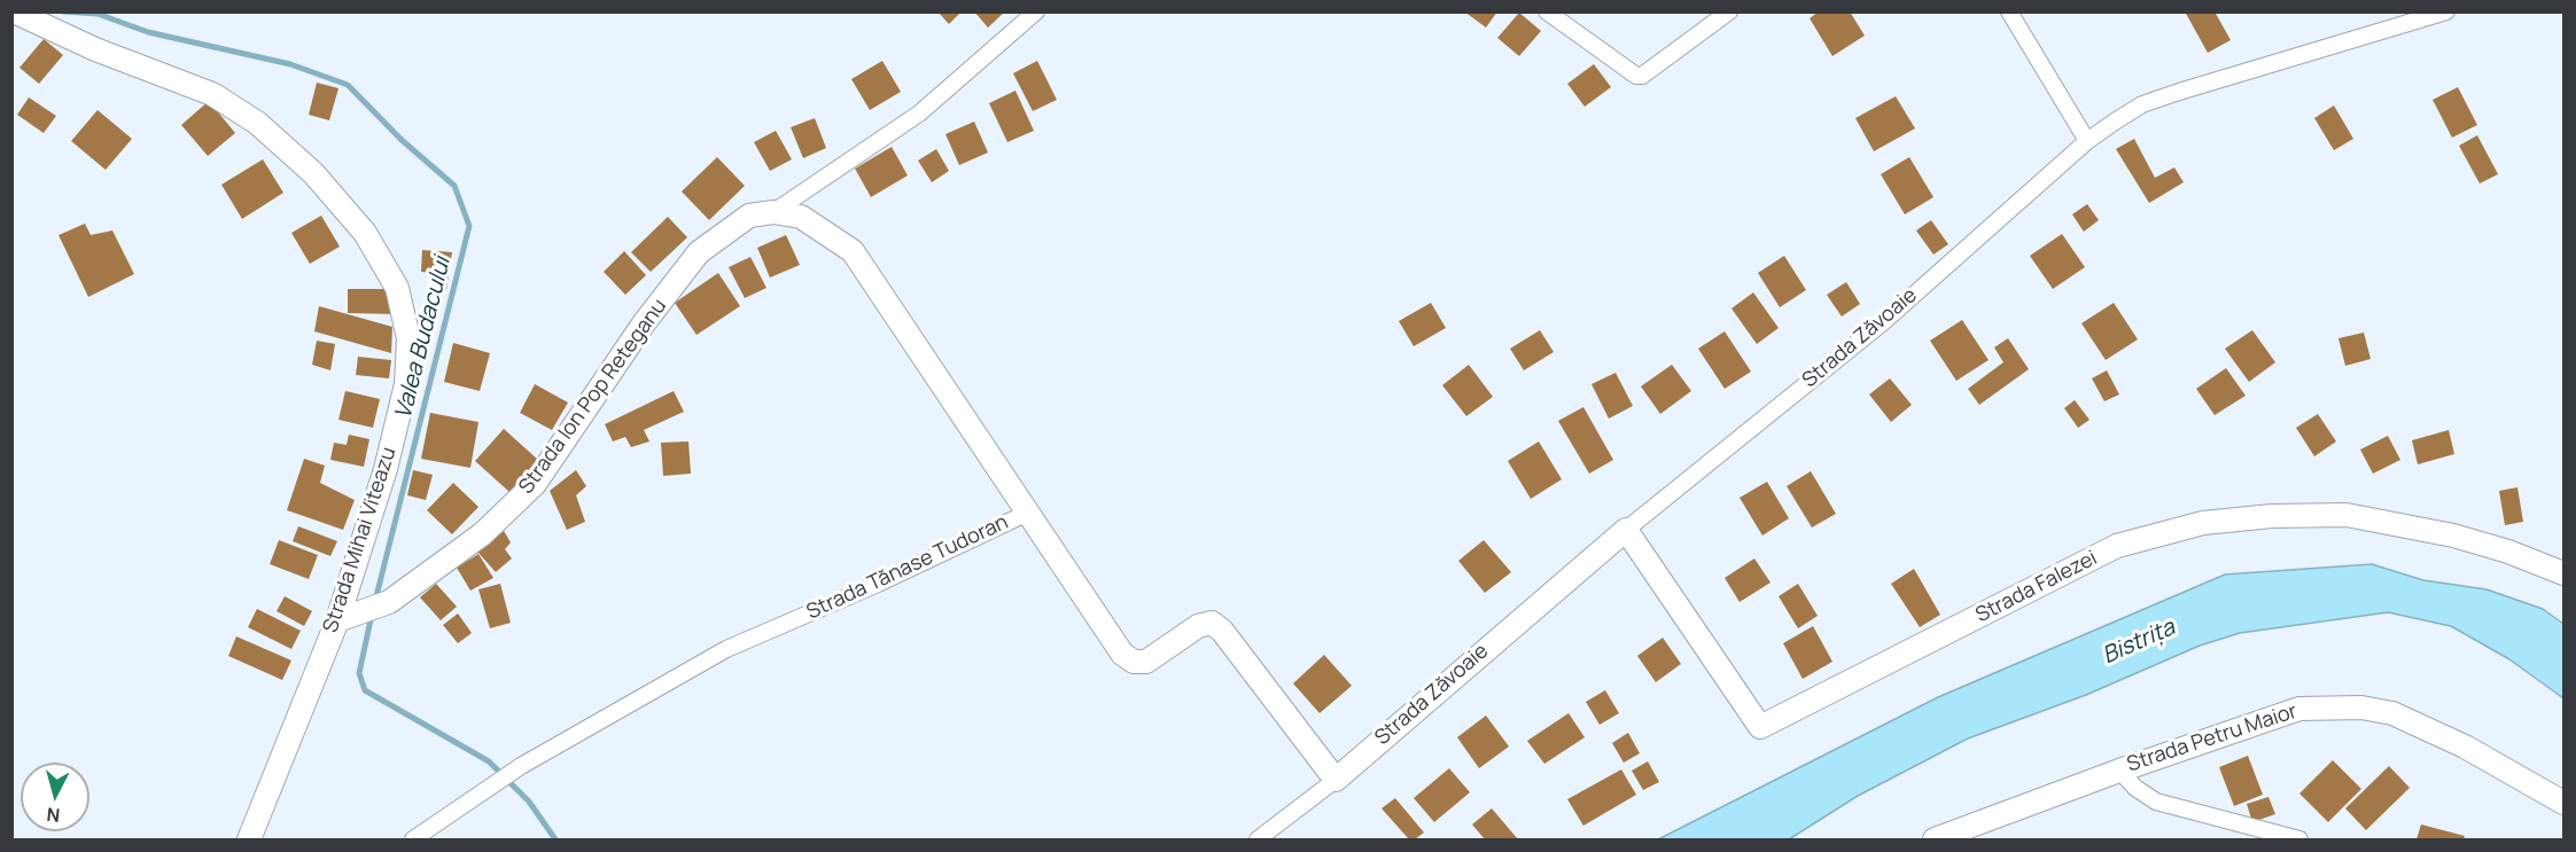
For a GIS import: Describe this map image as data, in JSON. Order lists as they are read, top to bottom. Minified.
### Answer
{"streets":{"street":["Strada Zăvoaie","Strada Ion Pop Reteganu","Strada Mihai Viteazu","Strada Tănase Tudoran","Strada Falezei","Strada Petru Maior"]},"crossings":[["Strada Zăvoaie","Strada Tănase Tudoran"],["Strada Zăvoaie","Strada Falezei"],["Strada Ion Pop Reteganu","Strada Mihai Viteazu"]],"water":["Valea Budacului","Bistrița"],"north":"bottom"}
